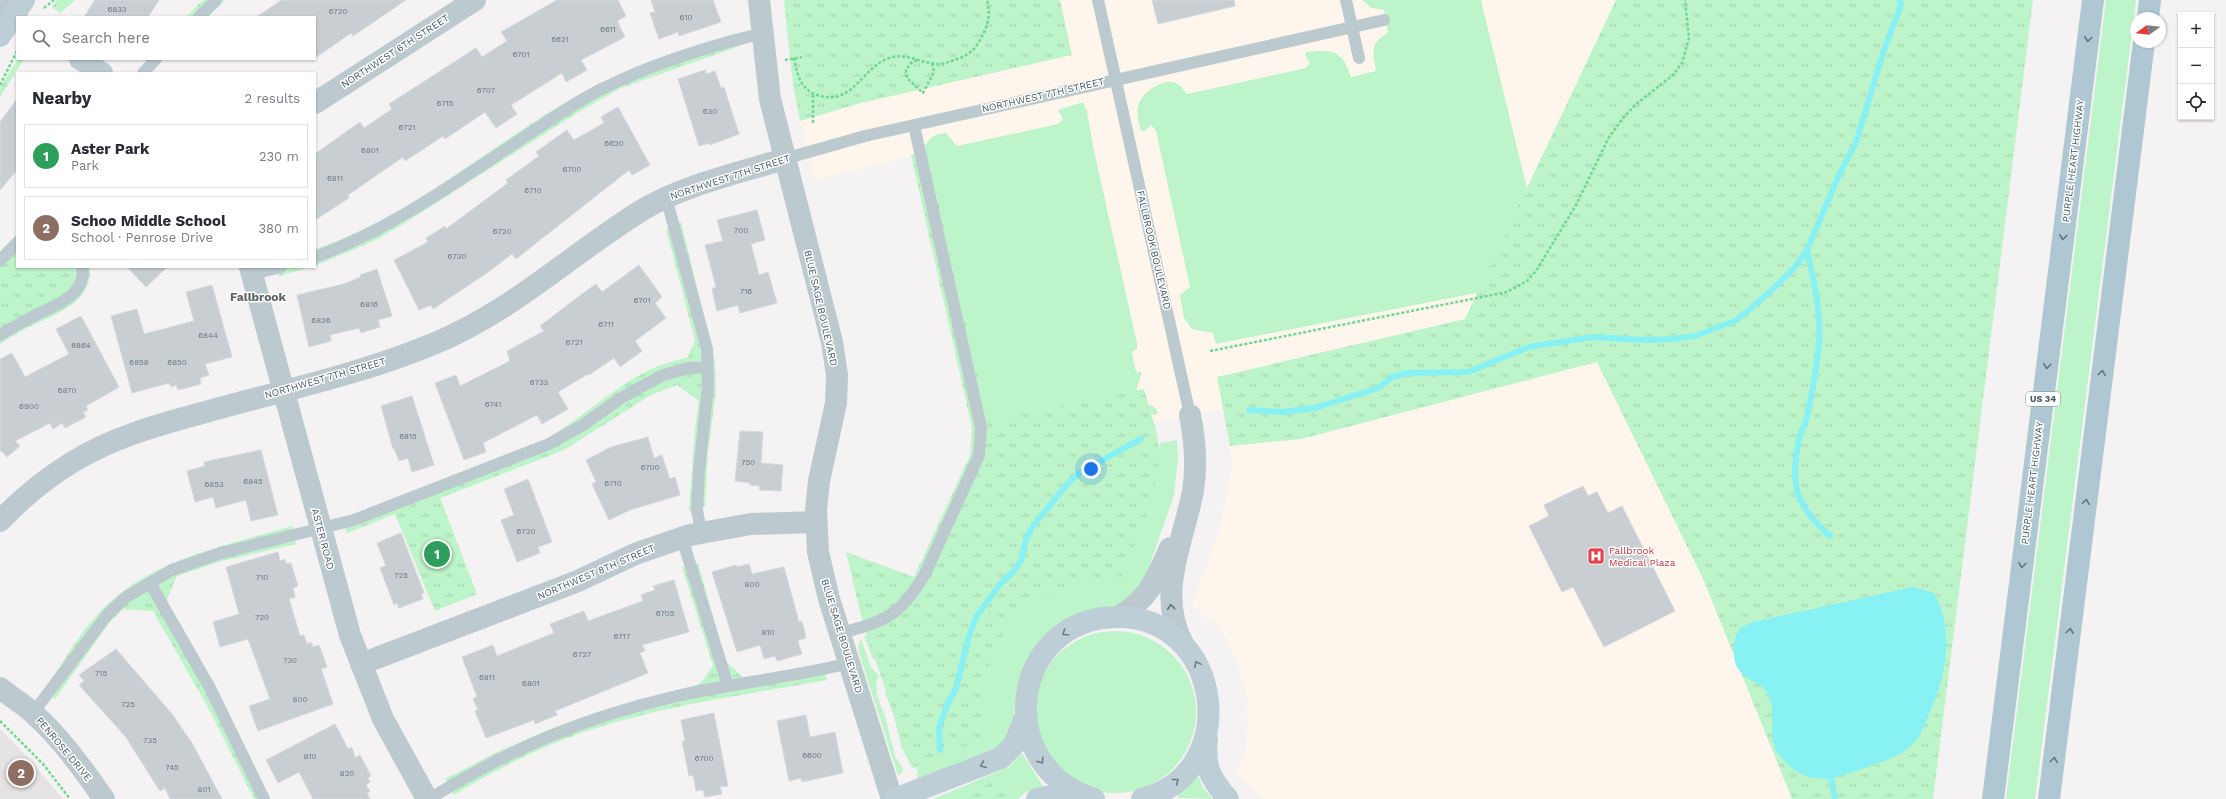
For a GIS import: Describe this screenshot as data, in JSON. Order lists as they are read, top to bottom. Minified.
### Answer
{"streets":{"main road":["PURPLE HEART HIGHWAY","US 34"],"street":["NORTHWEST 6TH STREET","NORTHWEST 7TH STREET","FALLBROOK BOULEVARD","BLUE SAGE BOULEVARD","ASTER ROAD","NORTHWEST 8TH STREET","PENROSE DRIVE"]},"crossings":[["NORTHWEST 7TH STREET","FALLBROOK BOULEVARD"],["NORTHWEST 7TH STREET","BLUE SAGE BOULEVARD"],["NORTHWEST 7TH STREET","ASTER ROAD"],["BLUE SAGE BOULEVARD","NORTHWEST 8TH STREET"],["ASTER ROAD","NORTHWEST 8TH STREET"]],"districts":["Fallbrook"],"places":{"hospital":["Fallbrook Medical Plaza"]},"house_numbers":["6833","6720","610","6611","6621","6701","6707","6715","630","6721","6620","6801","6700","6811","6710","700","6720","6730","716","6701","6816","6826","6711","6844","6721","6864","6858","6850","6733","6870","6741","6900","6815","750","6700","6845","6710","6853","6730","725","710","800","6705","720","810","6717","6727","730","715","6811","6801","800","725","735","6600","810","6700","745","820","801"],"north":"left","page":{"map_buttons":["+","−"],"search":"Search here","heading":["Nearby","2 results"],"list":[{"mark":"1","name":"Aster Park","note":"Park","value":"230 m"},{"mark":"2","name":"Schoo Middle School","note":"School · Penrose Drive","value":"380 m"}],"pins":["1","2"]}}
